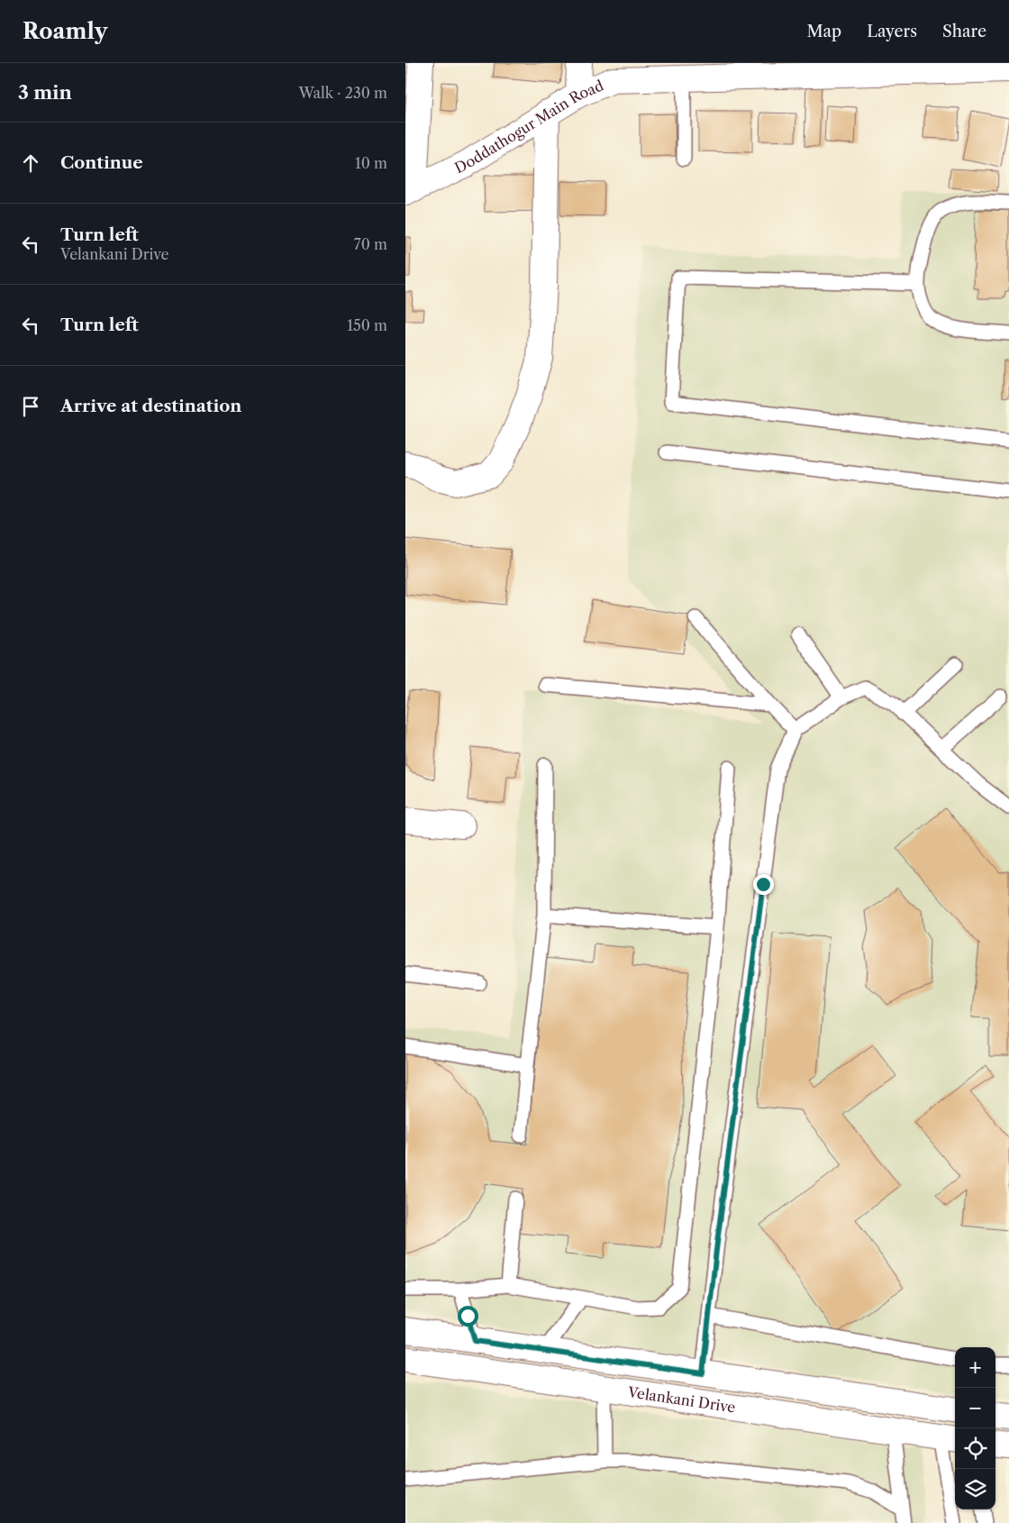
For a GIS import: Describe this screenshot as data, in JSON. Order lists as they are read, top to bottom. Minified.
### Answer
{"streets":{"street":["Doddathogur Main Road","Velankani Drive"]},"page":{"header":"Roamly","nav":["Map","Layers","Share"],"heading":["3 min","Walk · 230 m"],"list":[["Continue","10 m"],["Turn left","Velankani Drive","70 m"],["Turn left","150 m"],"Arrive at destination"],"map_buttons":["+","−"]}}
